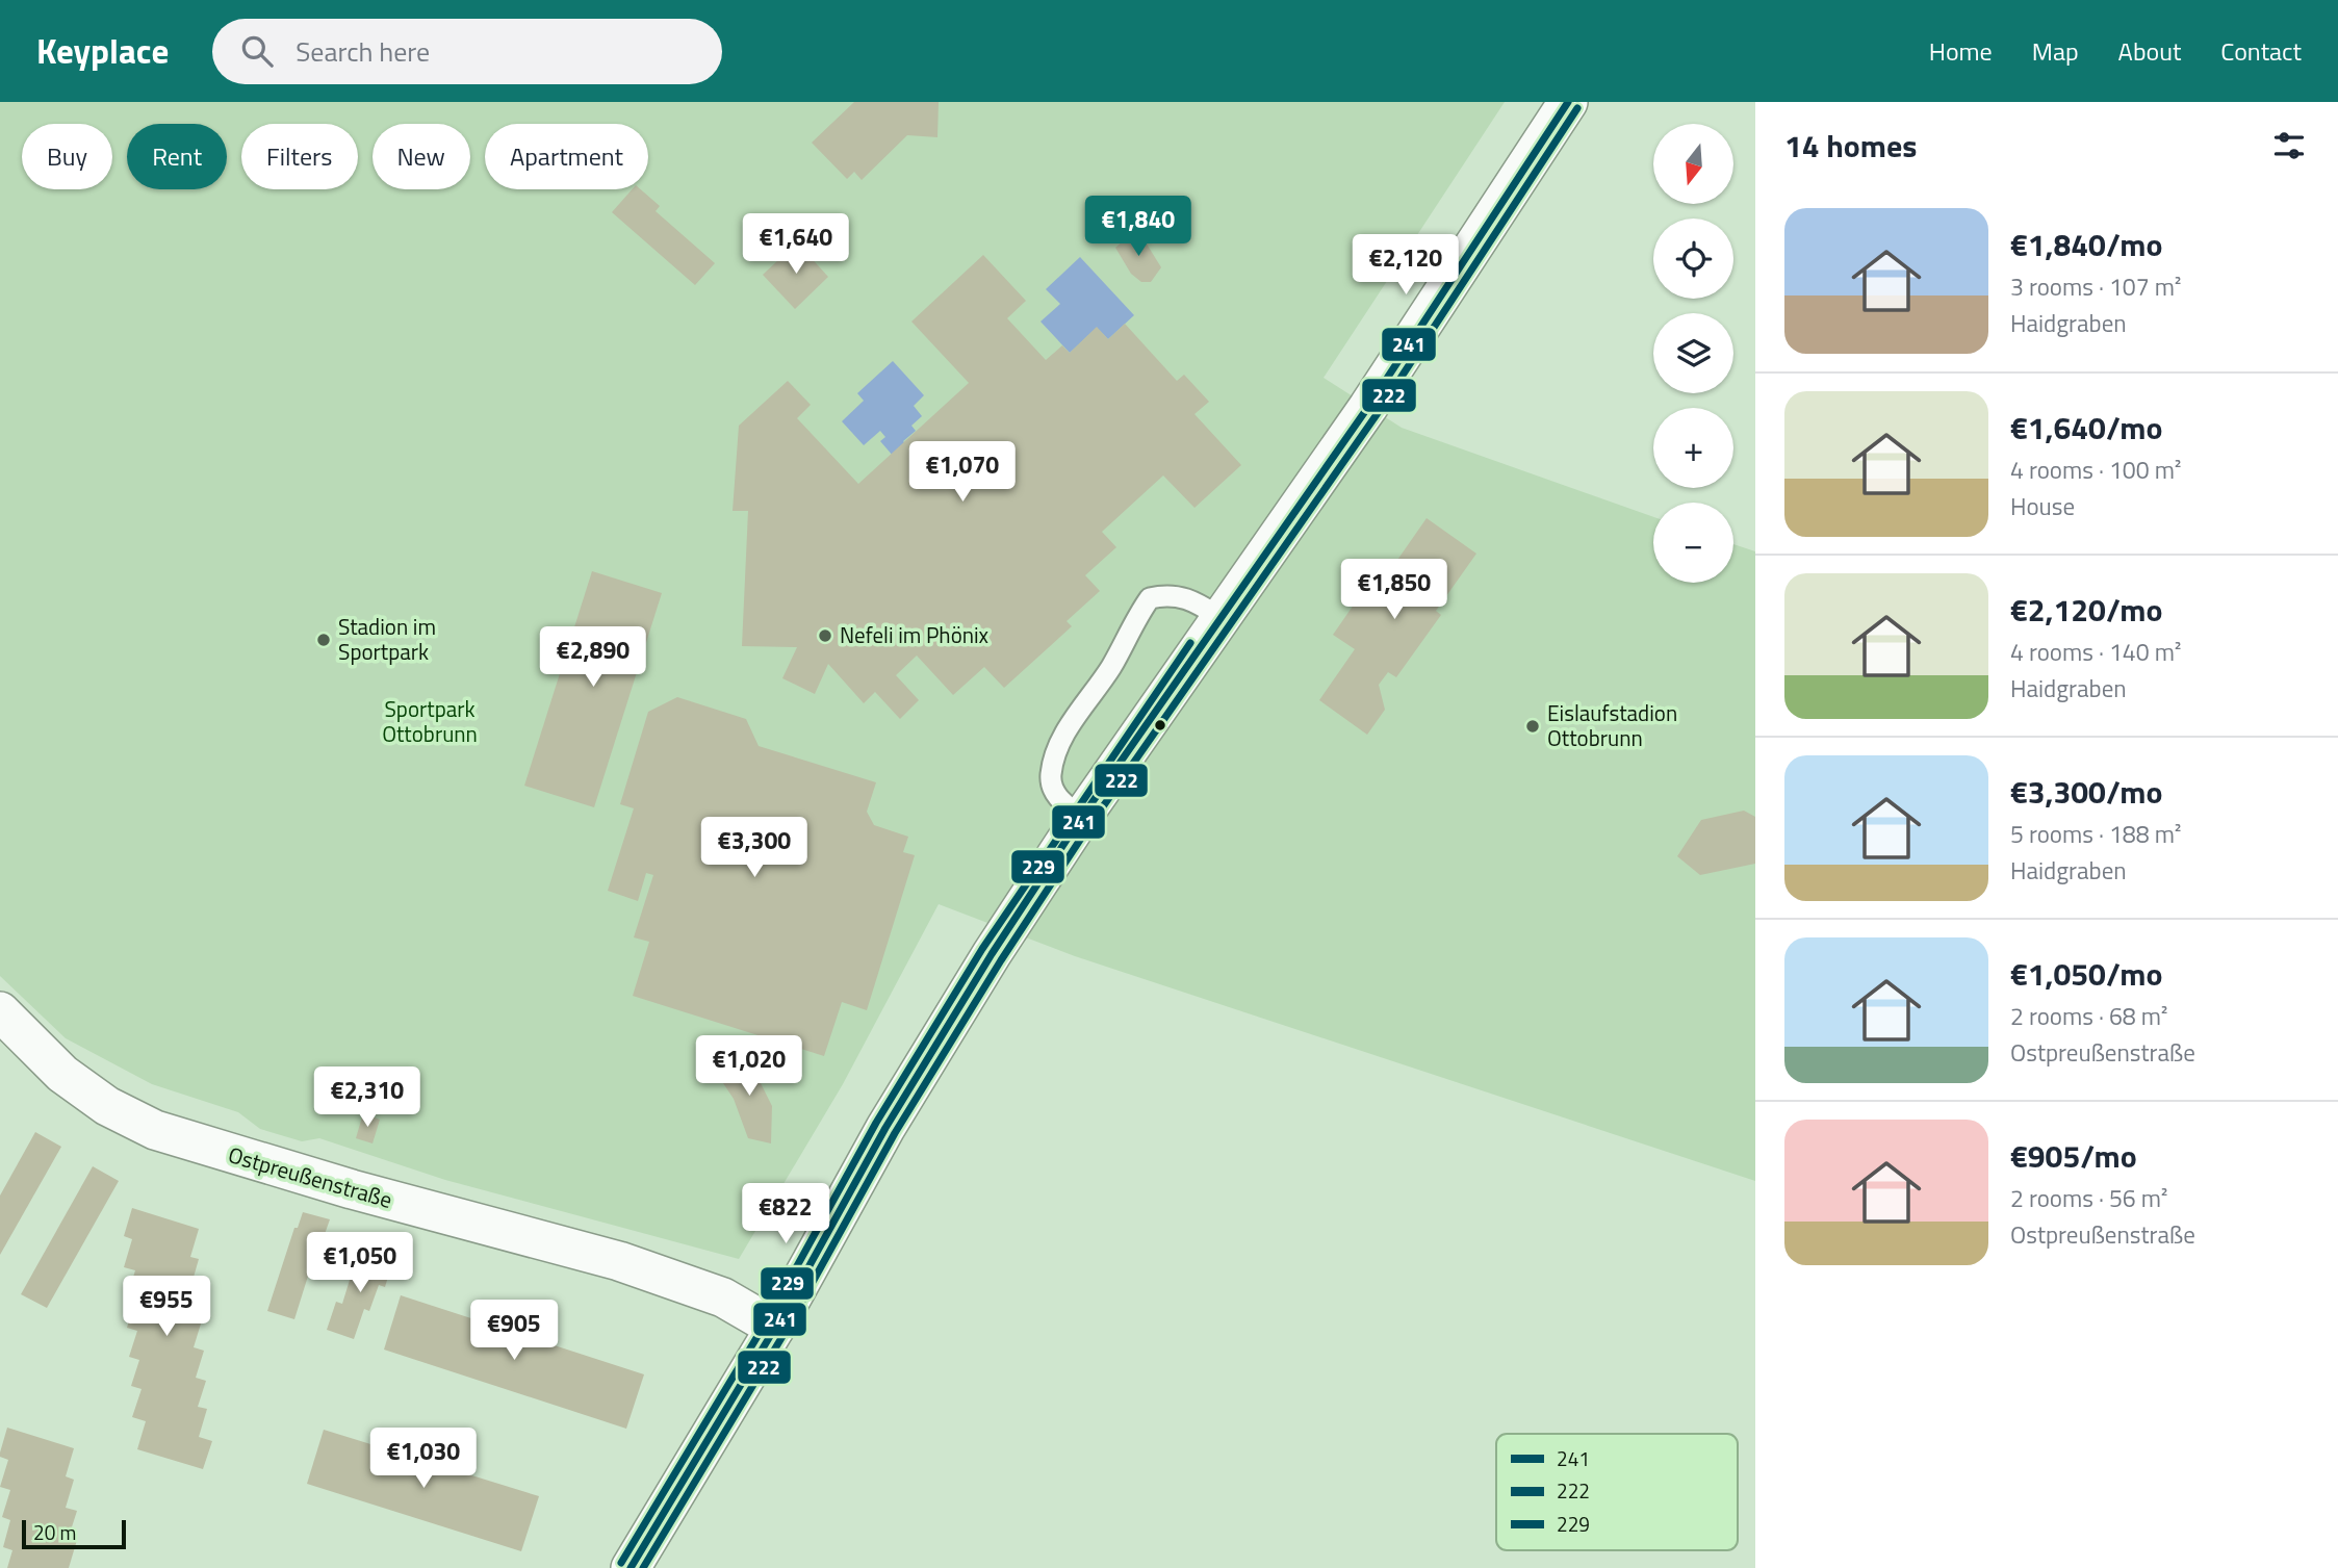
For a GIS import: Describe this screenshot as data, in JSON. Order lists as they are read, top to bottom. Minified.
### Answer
{"streets":{"street":["Ostpreußenstraße"]},"parks":["Sportpark Ottobrunn"],"places":["Nefeli im Phönix","Stadion im Sportpark","Eislaufstadion Ottobrunn"],"lines":["transit line 241","transit line 222","transit line 229"],"legend":["241","222","229"],"scale_bar":"20 m","north":"bottom","page":{"header":"Keyplace","search":"Search here","nav":["Home","Map","About","Contact"],"heading":"14 homes","map_buttons":["+","−"],"chip":["Buy","Rent","Filters","New","Apartment"],"list":[{"name":"€1,840/mo","note":"3 rooms · 107 m² · Haidgraben"},{"name":"€1,640/mo","note":"4 rooms · 100 m² · House"},{"name":"€2,120/mo","note":"4 rooms · 140 m² · Haidgraben"},{"name":"€3,300/mo","note":"5 rooms · 188 m² · Haidgraben"},{"name":"€1,050/mo","note":"2 rooms · 68 m² · Ostpreußenstraße"},{"name":"€905/mo","note":"2 rooms · 56 m² · Ostpreußenstraße"}],"price":["€1,840","€1,640","€2,120","€1,070","€1,850","€2,890","€3,300","€1,020","€2,310","€822","€1,050","€955","€905","€1,030"],"scale":"20 m"}}
